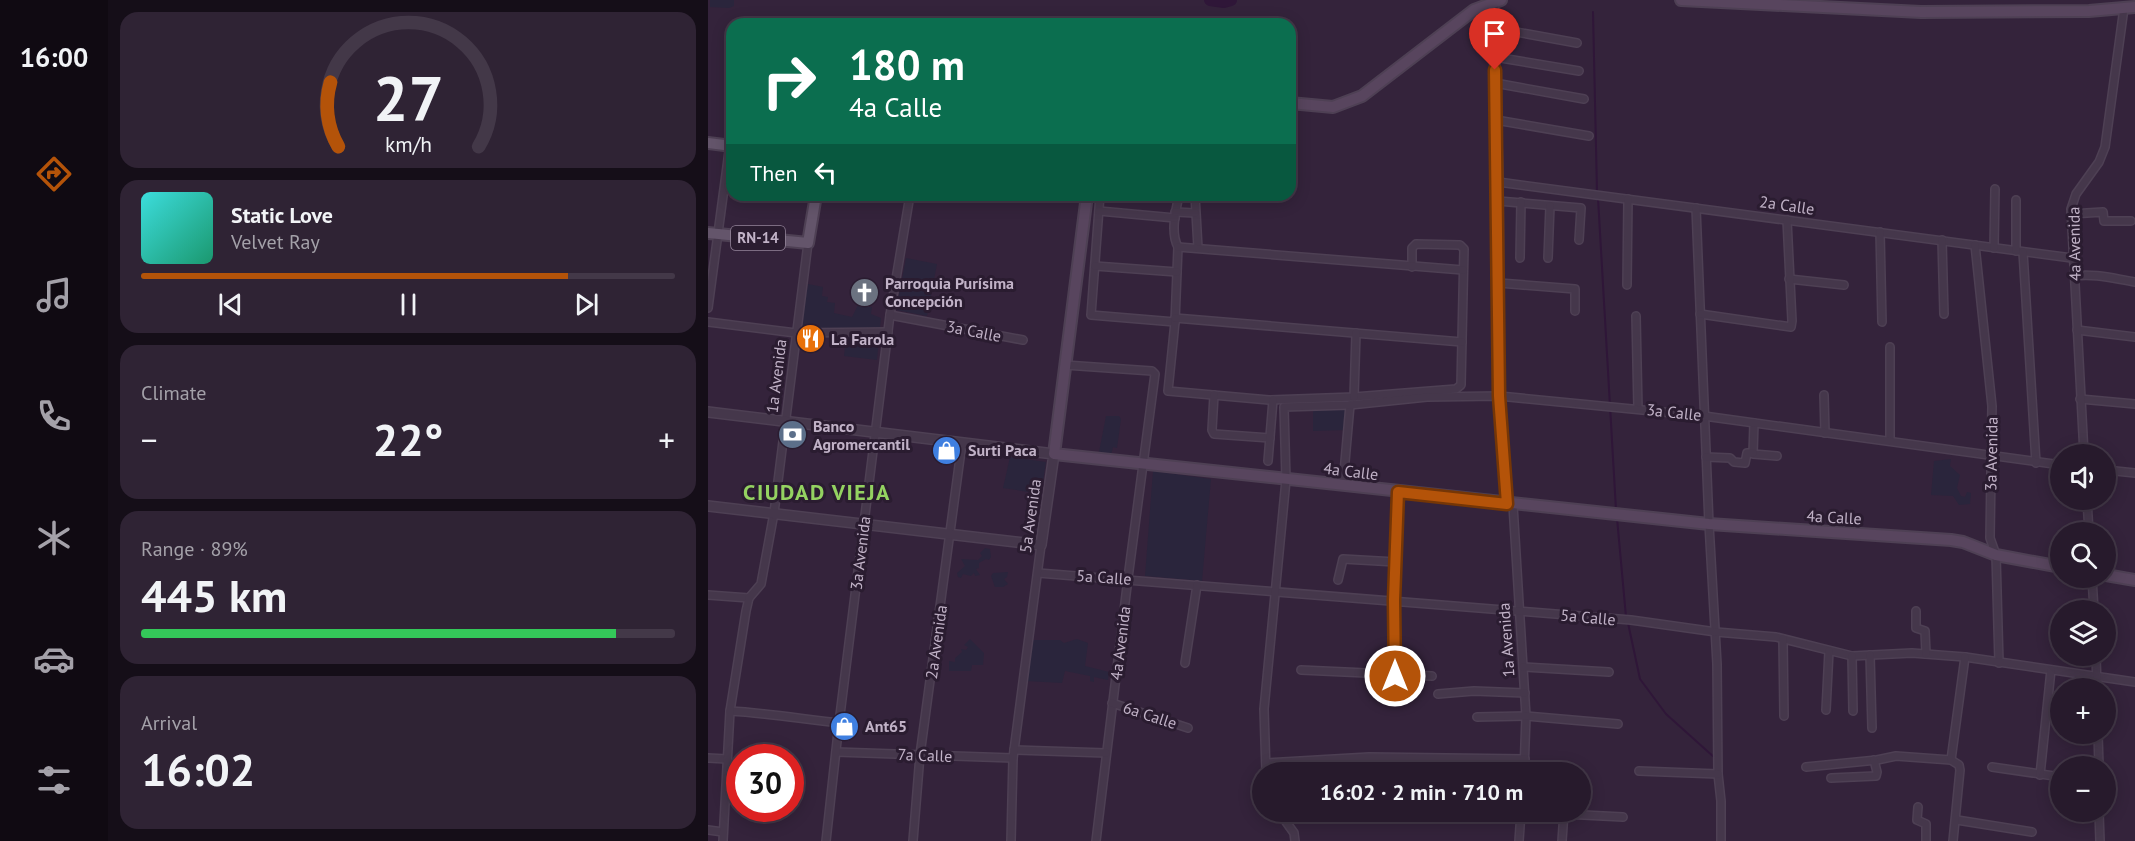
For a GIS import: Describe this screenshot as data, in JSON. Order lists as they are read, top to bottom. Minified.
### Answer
{"streets":{"main road":["RN-14","1a Avenida","4a Calle","5a Avenida"],"street":["2a Calle","4a Avenida","3a Calle","3a Avenida","5a Calle","2a Avenida","6a Calle","7a Calle"]},"crossings":[["2a Calle","4a Avenida"],["2a Calle","1a Avenida"],["2a Calle","3a Avenida"],["RN-14","1a Avenida"],["4a Avenida","4a Calle"],["4a Avenida","5a Avenida"],["4a Avenida","5a Calle"],["4a Avenida","6a Calle"],["4a Avenida","7a Calle"],["3a Calle","1a Avenida"],["3a Calle","3a Avenida"],["3a Calle","4a Calle"],["1a Avenida","4a Calle"],["1a Avenida","5a Calle"],["3a Avenida","4a Calle"],["3a Avenida","5a Calle"],["3a Avenida","7a Calle"],["4a Calle","5a Avenida"],["4a Calle","2a Avenida"],["5a Avenida","5a Calle"],["5a Avenida","7a Calle"],["2a Avenida","7a Calle"]],"districts":["CIUDAD VIEJA"],"places":{"church":["Parroquia Purísima Concepción"],"restaurant":["La Farola"],"bank":["Banco Agromercantil"],"shop":["Surti Paca","Ant65"]},"page":{"tabs":"16:00","turn":["180 m","4a Calle"],"then":"Then","song":["Static Love","Velvet Ray"],"tile":["Climate",["Range · 89%","445 km"],["Arrival","16:02"]],"heat":["−","22°","+"],"map_buttons":["+","−"],"limit":"30","trip":"16:02 · 2 min · 710 m","gauge":["27","km/h"]}}
